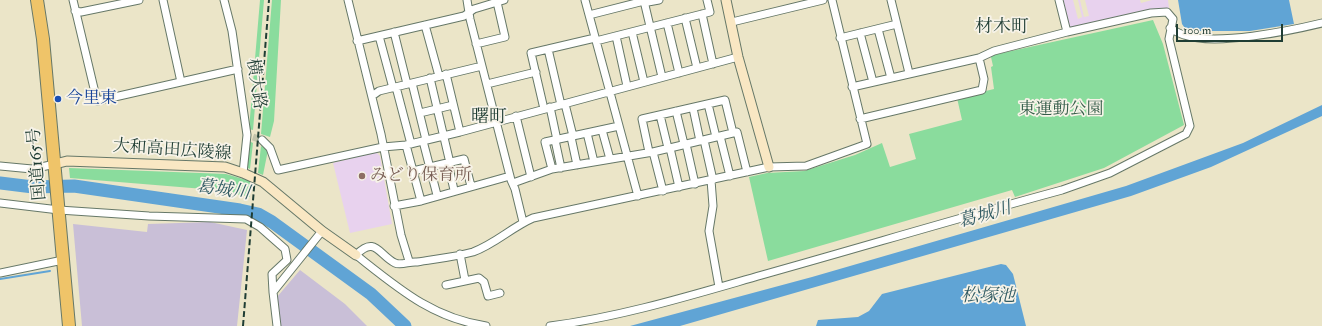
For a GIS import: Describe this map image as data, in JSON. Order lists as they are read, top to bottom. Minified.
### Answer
{"streets":{"highway":["国道165号"],"main road":["大和高田広陵線"],"street":["横大路"]},"crossings":[["横大路","大和高田広陵線"],["大和高田広陵線","国道165号"]],"districts":["材木町","曙町"],"water":["葛城川","松塚池"],"parks":["東運動公園"],"places":["今里東","みどり保育所"],"scale_bar":"100 m"}
